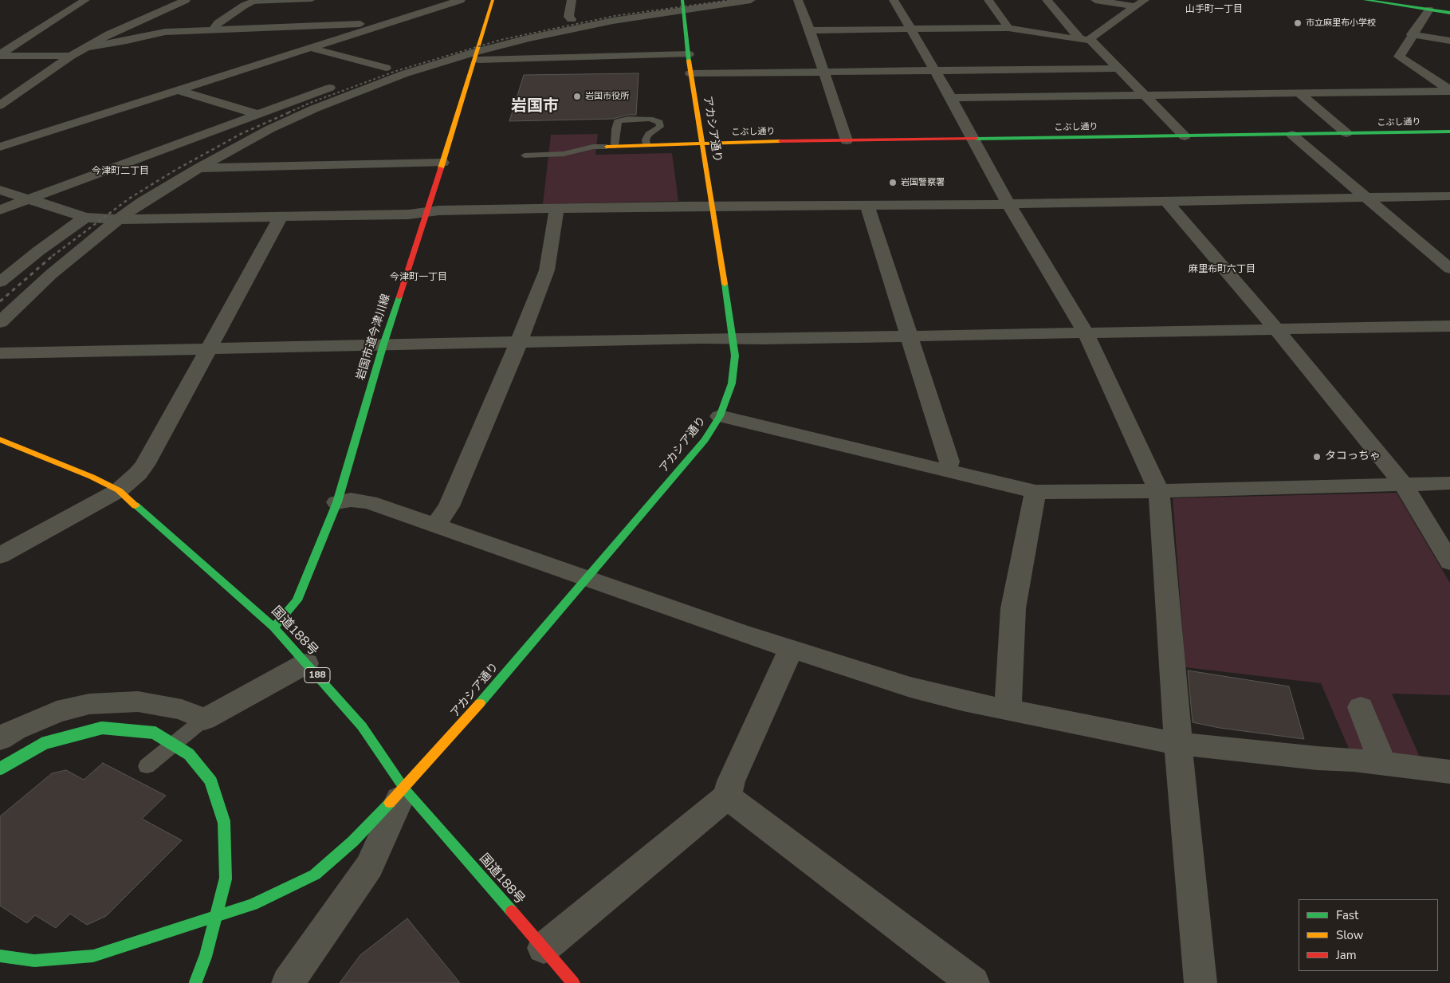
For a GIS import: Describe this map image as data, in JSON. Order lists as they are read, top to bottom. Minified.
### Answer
{"streets":{"main road":["こぶし通り","アカシア通り","岩国市道今津川線","国道188号","188"]},"crossings":[["こぶし通り","アカシア通り"],["アカシア通り","国道188号"],["岩国市道今津川線","国道188号"]],"districts":["山手町一丁目","岩国市","今津町二丁目","麻里布町六丁目","今津町一丁目"],"places":["市立麻里布小学校","岩国市役所","岩国警察署","タコっちゃ"],"legend":["Fast","Slow","Jam"]}
